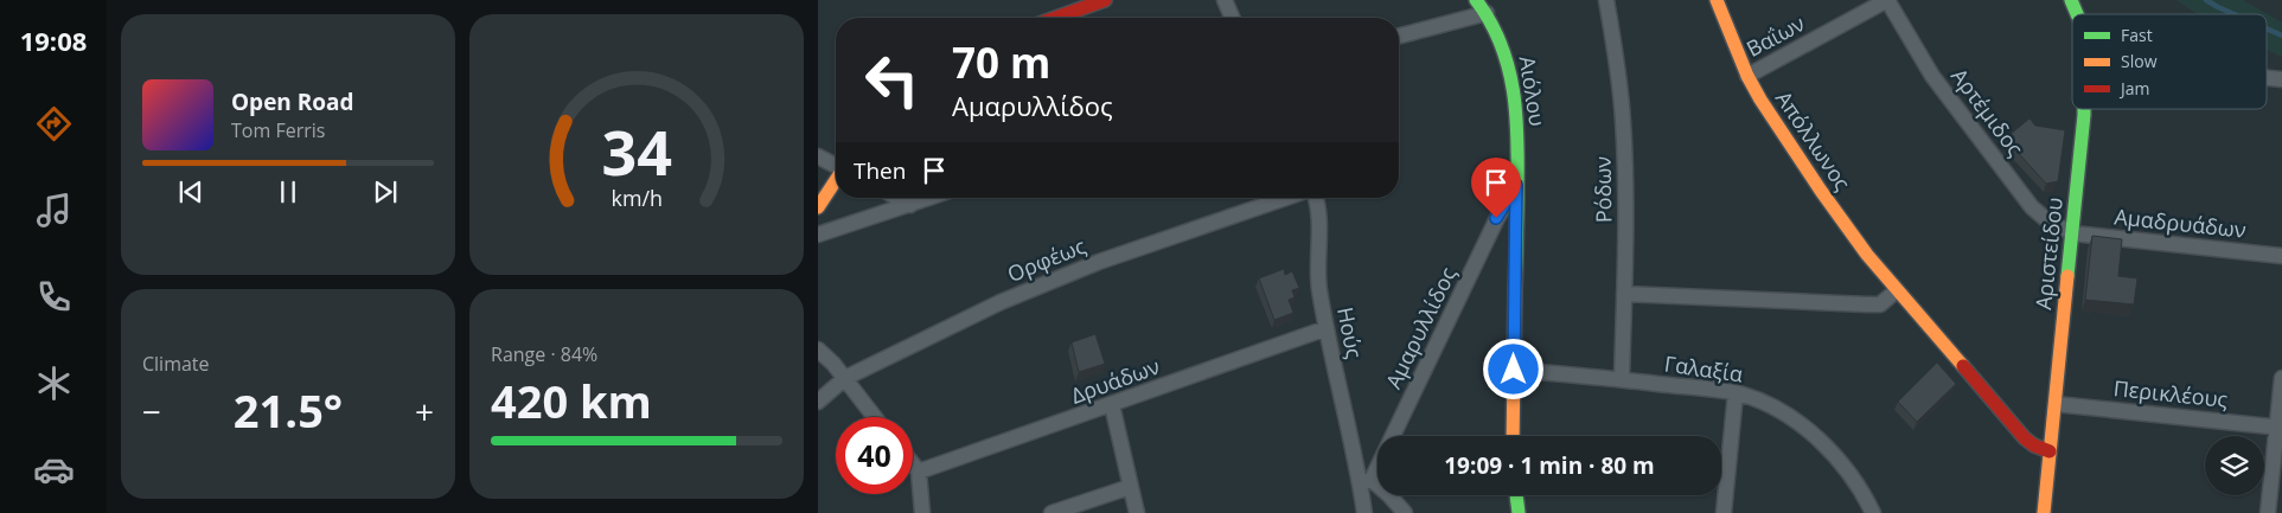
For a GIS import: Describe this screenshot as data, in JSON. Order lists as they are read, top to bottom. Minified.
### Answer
{"streets":{"street":["Βαΐων","Αιόλου","Αρτέμιδος","Απόλλωνος","Ρόδων","Αμαδρυάδων","Αριστείδου","Ορφέως","Αμαρυλλίδος","Ηούς","Γαλαξία","Δρυάδων","Περικλέους"]},"crossings":[["Βαΐων","Αρτέμιδος"],["Βαΐων","Απόλλωνος"],["Αιόλου","Αμαρυλλίδος"],["Αιόλου","Γαλαξία"],["Αρτέμιδος","Αμαδρυάδων"],["Αρτέμιδος","Αριστείδου"],["Απόλλωνος","Αριστείδου"],["Ρόδων","Γαλαξία"],["Αμαδρυάδων","Αριστείδου"],["Αριστείδου","Περικλέους"],["Αμαρυλλίδος","Ηούς"],["Ηούς","Δρυάδων"]],"legend":["Fast","Slow","Jam"],"page":{"tabs":"19:08","turn":["70 m","Αμαρυλλίδος"],"song":["Open Road","Tom Ferris"],"then":"Then","tile":["Climate",["Range · 84%","420 km"]],"heat":["−","21.5°","+"],"limit":"40","trip":"19:09 · 1 min · 80 m","gauge":["34","km/h"]}}
